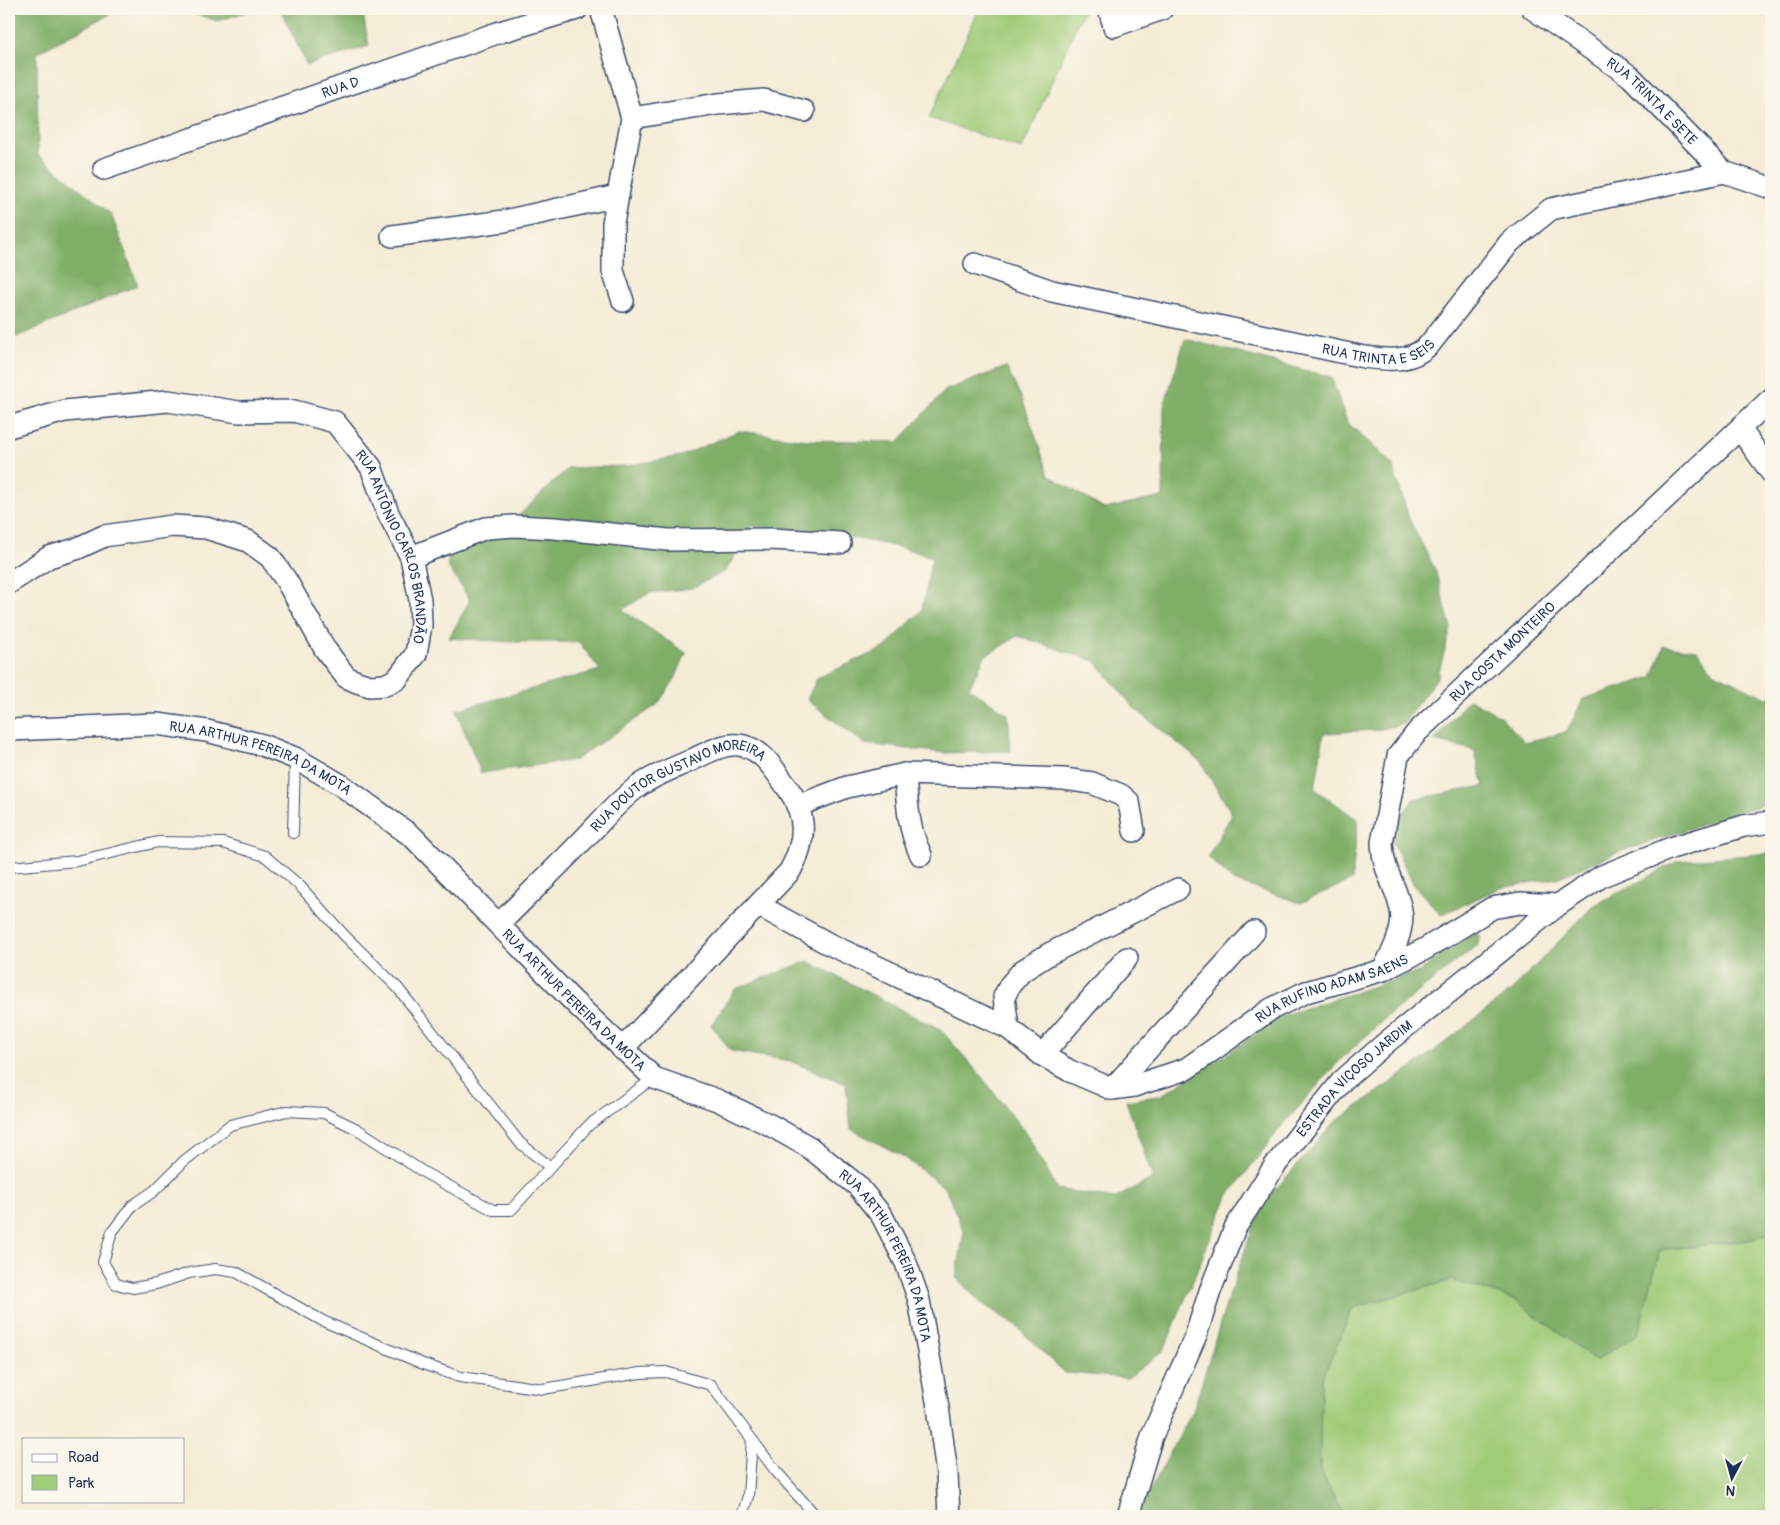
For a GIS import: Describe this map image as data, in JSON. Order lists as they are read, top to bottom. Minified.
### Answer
{"streets":{"street":["RUA D","RUA TRINTA E SETE","RUA TRINTA E SEIS","RUA ANTÔNIO CARLOS BRANDÃO","RUA COSTA MONTEIRO","RUA ARTHUR PEREIRA DA MOTA","RUA DOUTOR GUSTAVO MOREIRA","RUA RUFINO ADAM SAENS","ESTRADA VIÇOSO JARDIM"]},"crossings":[["RUA TRINTA E SETE","RUA TRINTA E SEIS"],["RUA COSTA MONTEIRO","RUA RUFINO ADAM SAENS"],["RUA ARTHUR PEREIRA DA MOTA","RUA DOUTOR GUSTAVO MOREIRA"],["RUA RUFINO ADAM SAENS","ESTRADA VIÇOSO JARDIM"]],"legend":["Road","Park"],"north":"bottom"}
